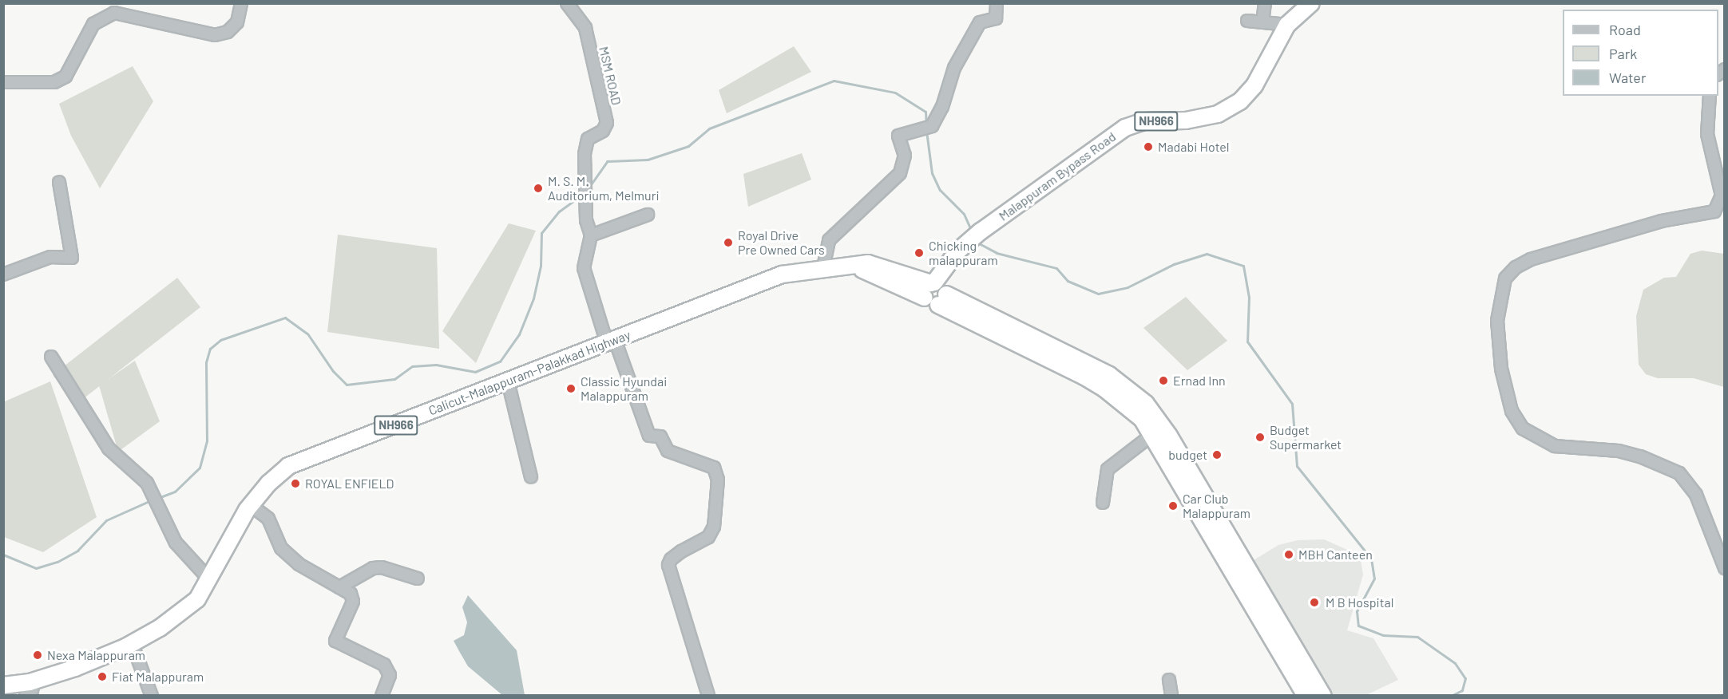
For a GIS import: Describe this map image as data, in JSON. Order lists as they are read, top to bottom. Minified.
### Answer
{"streets":{"highway":["NH966","Malappuram Bypass Road","Calicut-Malappuram-Palakkad Highway"],"street":["MSM ROAD"]},"crossings":[["MSM ROAD","Calicut-Malappuram-Palakkad Highway"],["Malappuram Bypass Road","Calicut-Malappuram-Palakkad Highway"]],"places":["Madabi Hotel","M. S. M. Auditorium, Melmuri","Royal Drive Pre Owned Cars","Chicking malappuram","Ernad Inn","Classic Hyundai Malappuram","Budget Supermarket","budget","ROYAL ENFIELD","Car Club Malappuram","MBH Canteen","M B Hospital","Nexa Malappuram","Fiat Malappuram"],"legend":["Road","Park","Water"]}
